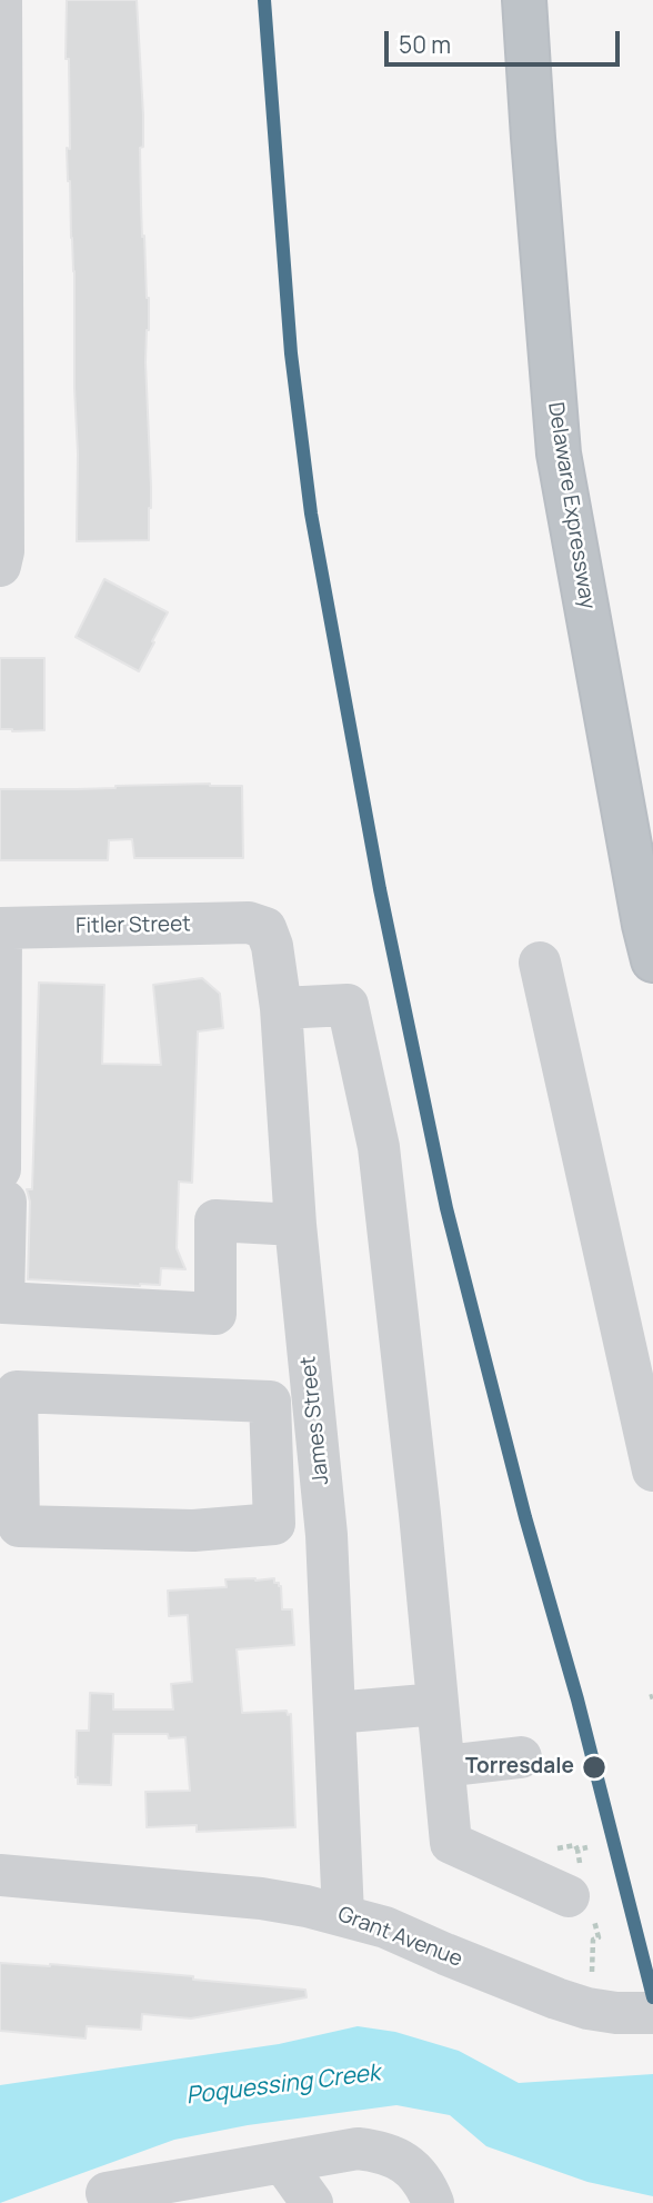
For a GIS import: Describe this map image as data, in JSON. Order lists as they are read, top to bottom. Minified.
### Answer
{"streets":{"highway":["Delaware Expressway"],"street":["Fitler Street","James Street","Grant Avenue"]},"crossings":[["Fitler Street","James Street"],["James Street","Grant Avenue"]],"water":["Poquessing Creek"],"places":["Torresdale"],"scale_bar":"50 m"}
